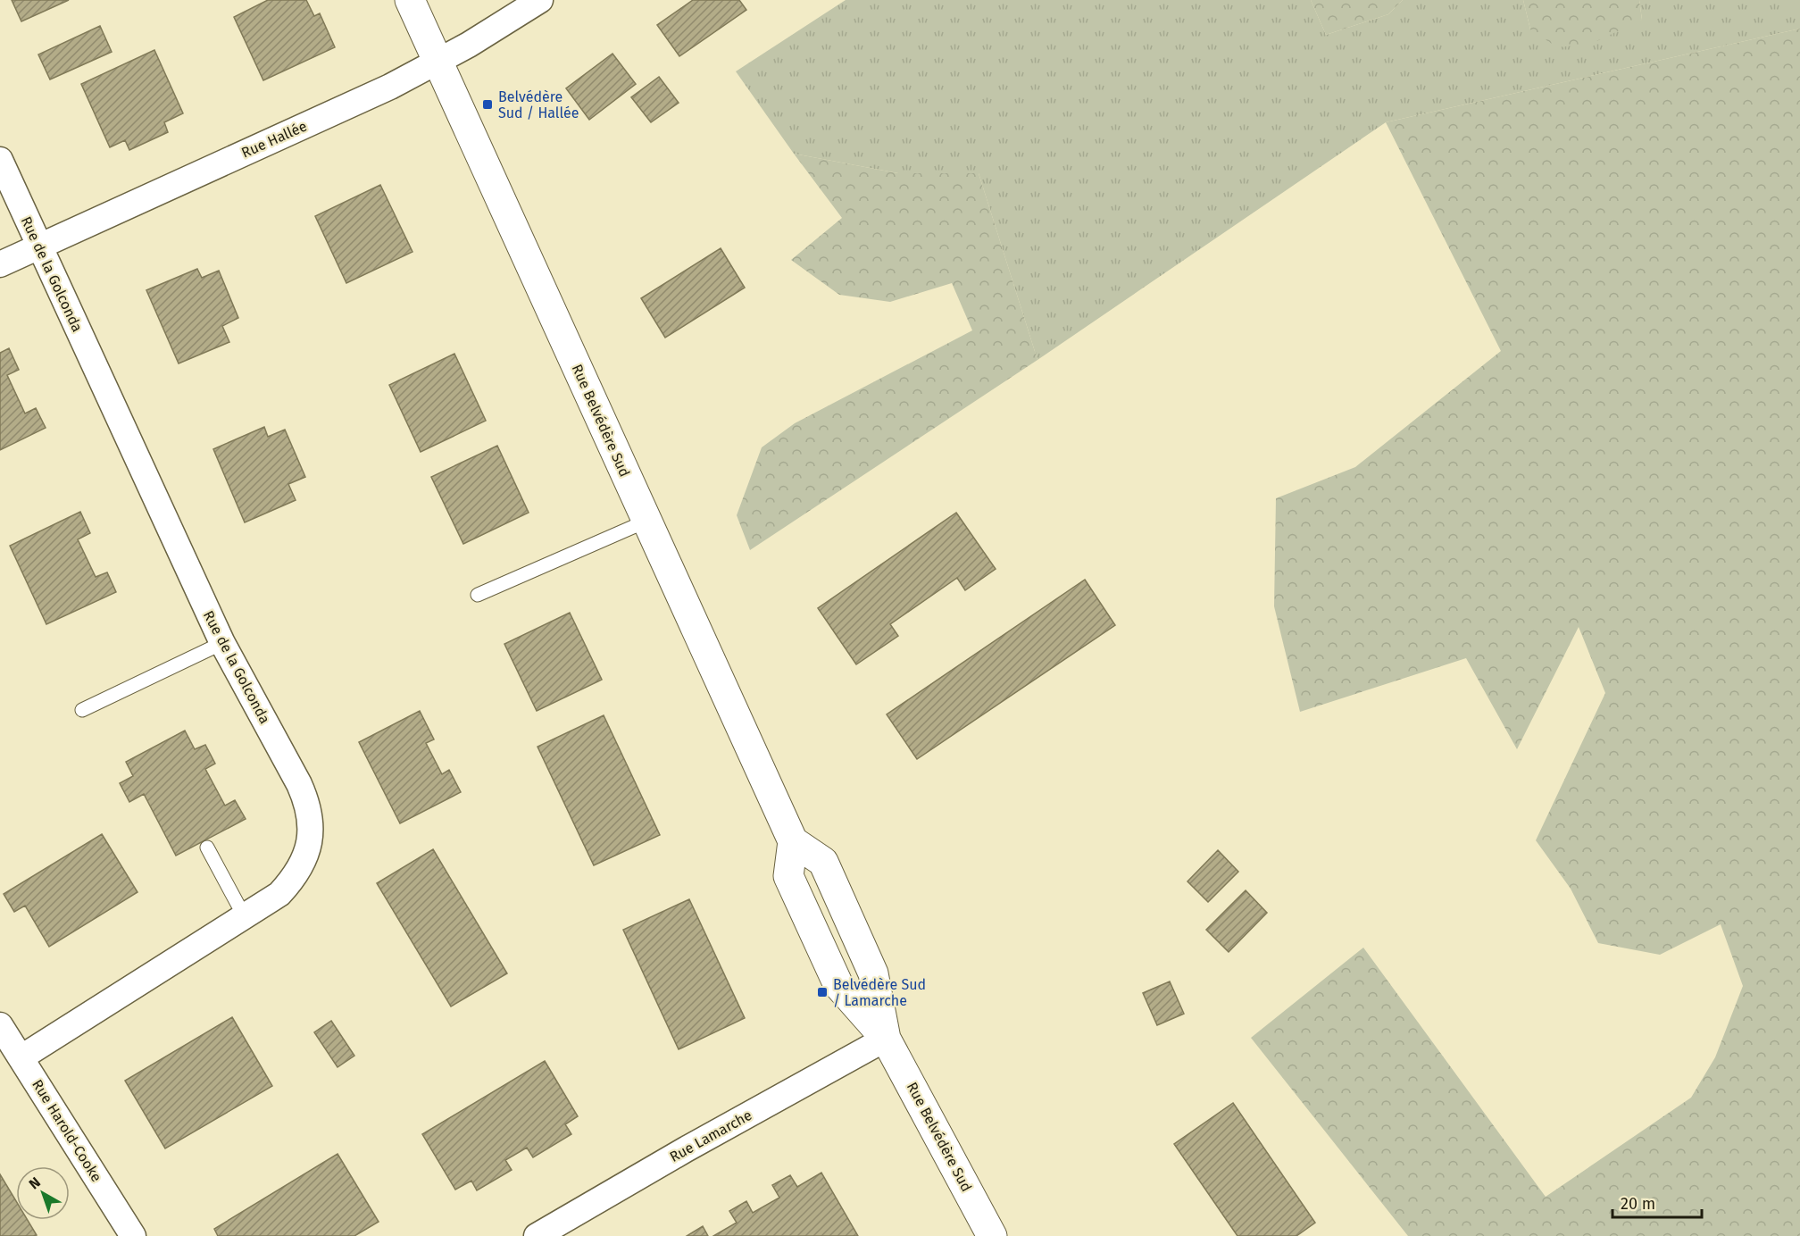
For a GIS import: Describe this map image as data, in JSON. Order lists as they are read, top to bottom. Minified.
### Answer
{"streets":{"street":["Rue Hallée","Rue de la Golconda","Rue Belvédère Sud","Rue Harold-Cooke","Rue Lamarche"]},"crossings":[["Rue Hallée","Rue de la Golconda"],["Rue Hallée","Rue Belvédère Sud"],["Rue de la Golconda","Rue Harold-Cooke"],["Rue Belvédère Sud","Rue Lamarche"]],"places":{"transit":["Belvédère Sud / Hallée","Belvédère Sud / Lamarche"]},"scale_bar":"20 m","north":"top left"}
